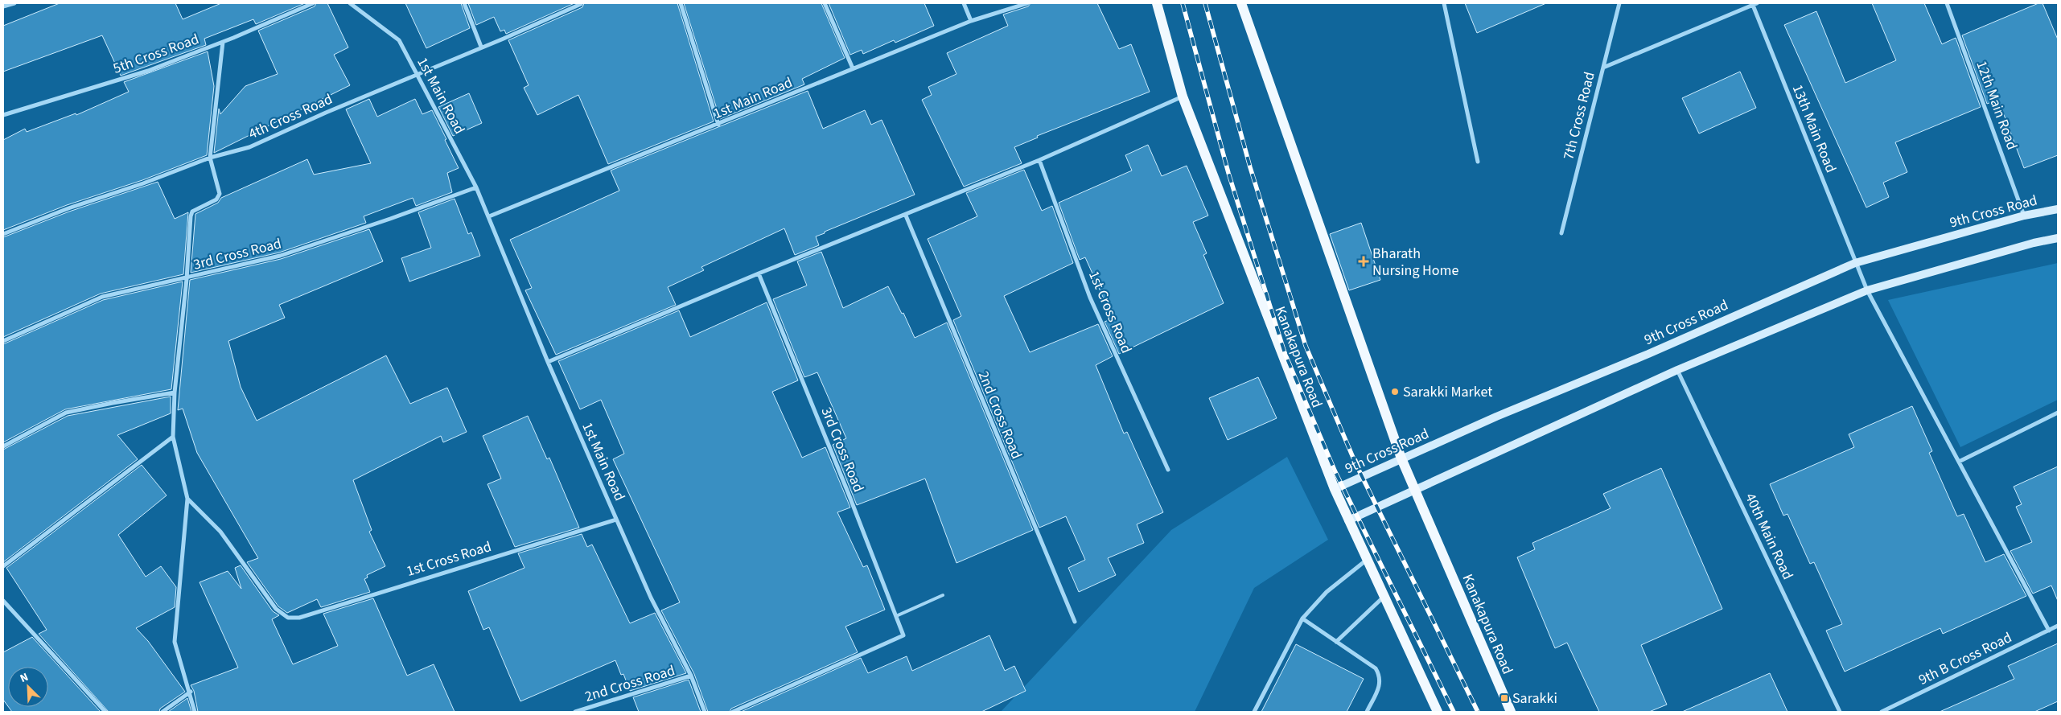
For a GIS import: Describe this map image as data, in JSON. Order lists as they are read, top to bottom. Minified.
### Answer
{"streets":{"main road":["9th Cross Road","Kanakapura Road"],"street":["5th Cross Road","1st Main Road","12th Main Road","7th Cross Road","4th Cross Road","13th Main Road","3rd Cross Road","1st Cross Road","2nd Cross Road","40th Main Road","9th B Cross Road"]},"crossings":[["1st Main Road","4th Cross Road"],["1st Main Road","3rd Cross Road"],["1st Main Road","1st Cross Road"],["1st Main Road","2nd Cross Road"],["12th Main Road","9th Cross Road"],["13th Main Road","9th Cross Road"],["13th Main Road","9th B Cross Road"],["9th Cross Road","Kanakapura Road"]],"places":{"health":["Bharath Nursing Home"],"other":["Sarakki Market"],"transit":["Sarakki"]},"north":"top left"}
